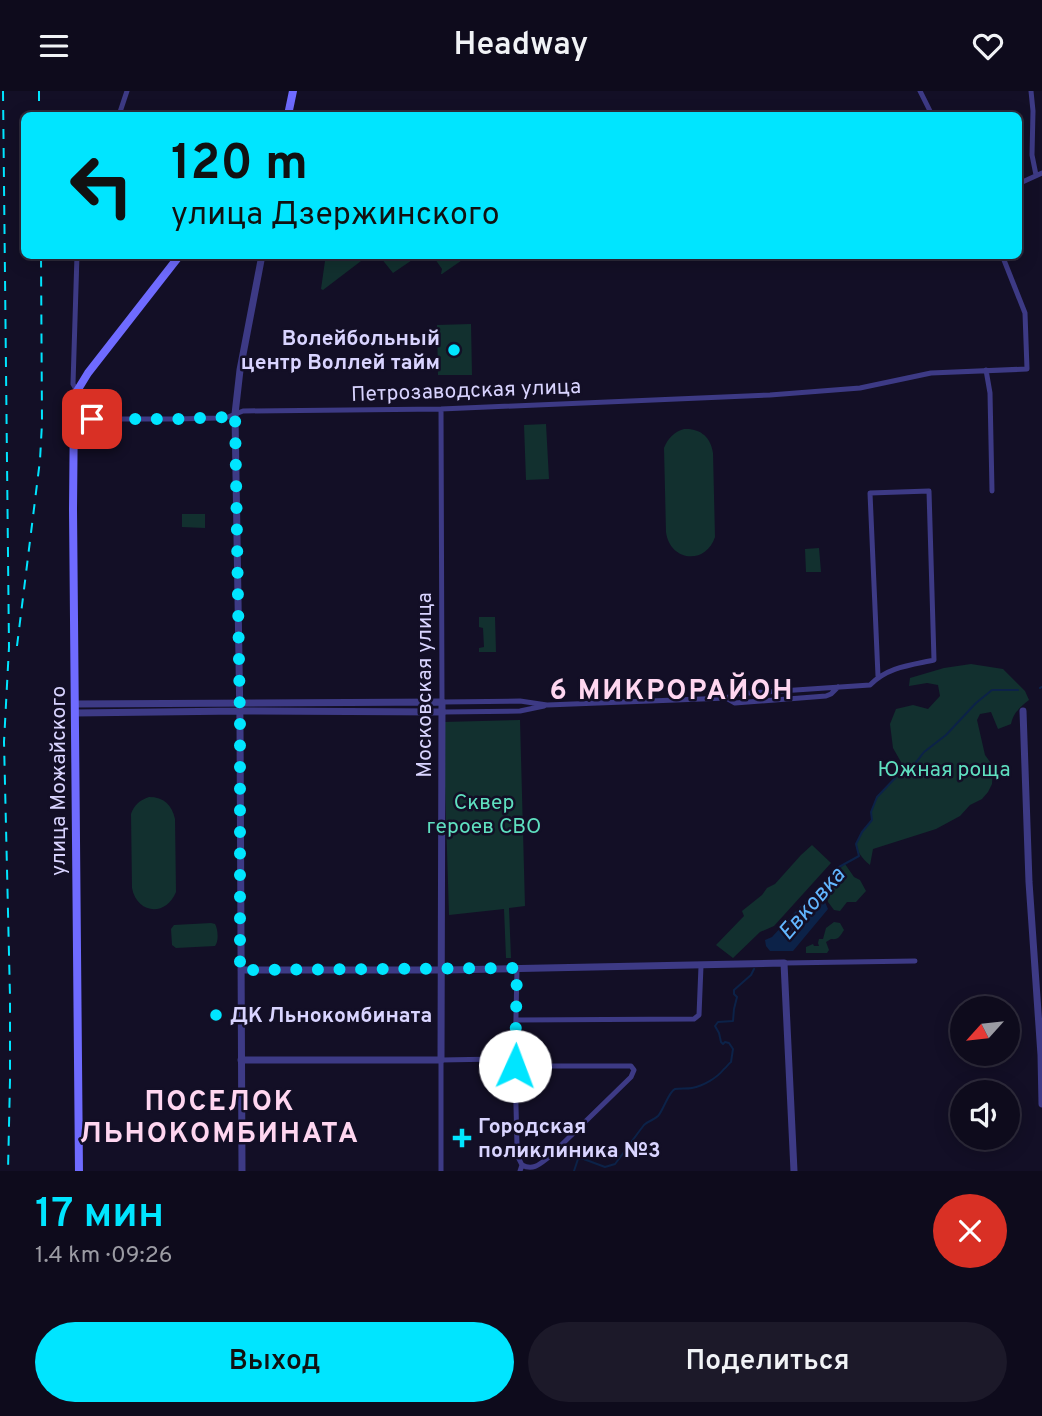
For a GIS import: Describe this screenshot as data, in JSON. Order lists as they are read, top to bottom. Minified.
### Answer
{"streets":{"main road":["улица Можайского"],"street":["Петрозаводская улица","Московская улица"]},"crossings":[["Петрозаводская улица","Московская улица"],["Петрозаводская улица","улица Можайского"]],"districts":["6 МИКРОРАЙОН","ПОСЕЛОК ЛЬНОКОМБИНАТА"],"water":["Евковка"],"parks":["Южная роща","Сквер героев СВО"],"places":{"other":["Волейбольный центр Воллей тайм","ДК Льнокомбината"],"health":["Городская поликлиника №3"]},"north":"bottom left","page":{"header":"Headway","turn":["120 m","улица Дзержинского"],"heading":["17 мин","1.4 km · 09:26"],"buttons":["Выход","Поделиться"]}}
